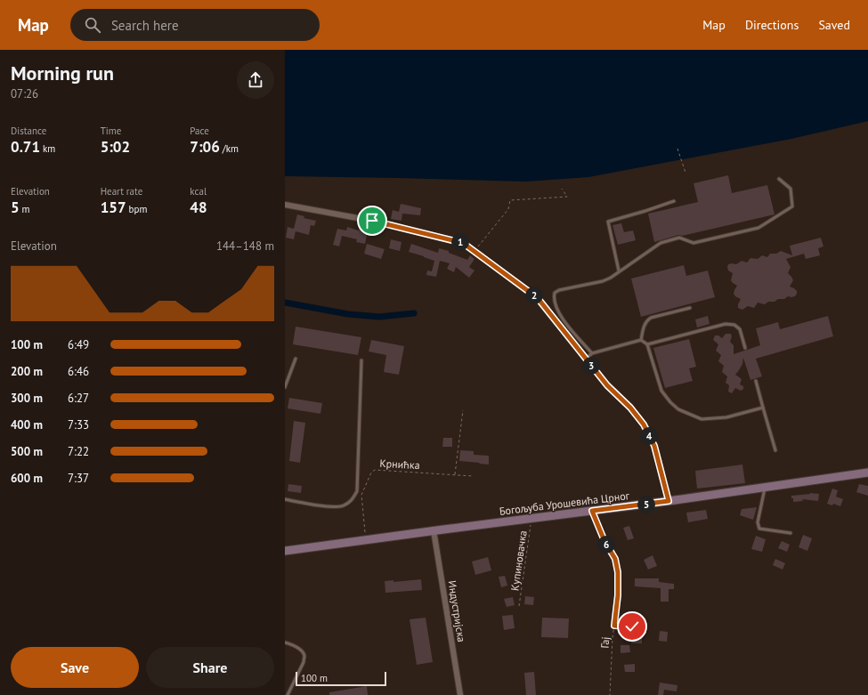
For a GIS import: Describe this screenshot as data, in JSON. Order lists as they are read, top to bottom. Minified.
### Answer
{"streets":{"street":["Богољуба Урошевића Црног","Индустријска"],"path":["Крнићка","Купиновачка","Гај"]},"crossings":[["Крнићка","Богољуба Урошевића Црног"],["Богољуба Урошевића Црног","Купиновачка"],["Богољуба Урошевића Црног","Индустријска"],["Богољуба Урошевића Црног","Гај"]],"scale_bar":"100 m","page":{"header":"Map","search":"Search here","nav":["Map","Directions","Saved"],"heading":["Morning run","07:26"],"stats":[["Distance","0.71 km"],["Time","5:02"],["Pace","7:06 /km"],["Elevation","5 m"],["Heart rate","157 bpm"],["kcal","48"]],"chart":["Elevation","144–148 m"],"pins":["1","2","3","4","5","6"],"list":[{"name":"100 m","note":"6:49"},{"name":"200 m","note":"6:46"},{"name":"300 m","note":"6:27"},{"name":"400 m","note":"7:33"},{"name":"500 m","note":"7:22"},{"name":"600 m","note":"7:37"}],"buttons":["Save","Share"],"scale":"100 m"}}
